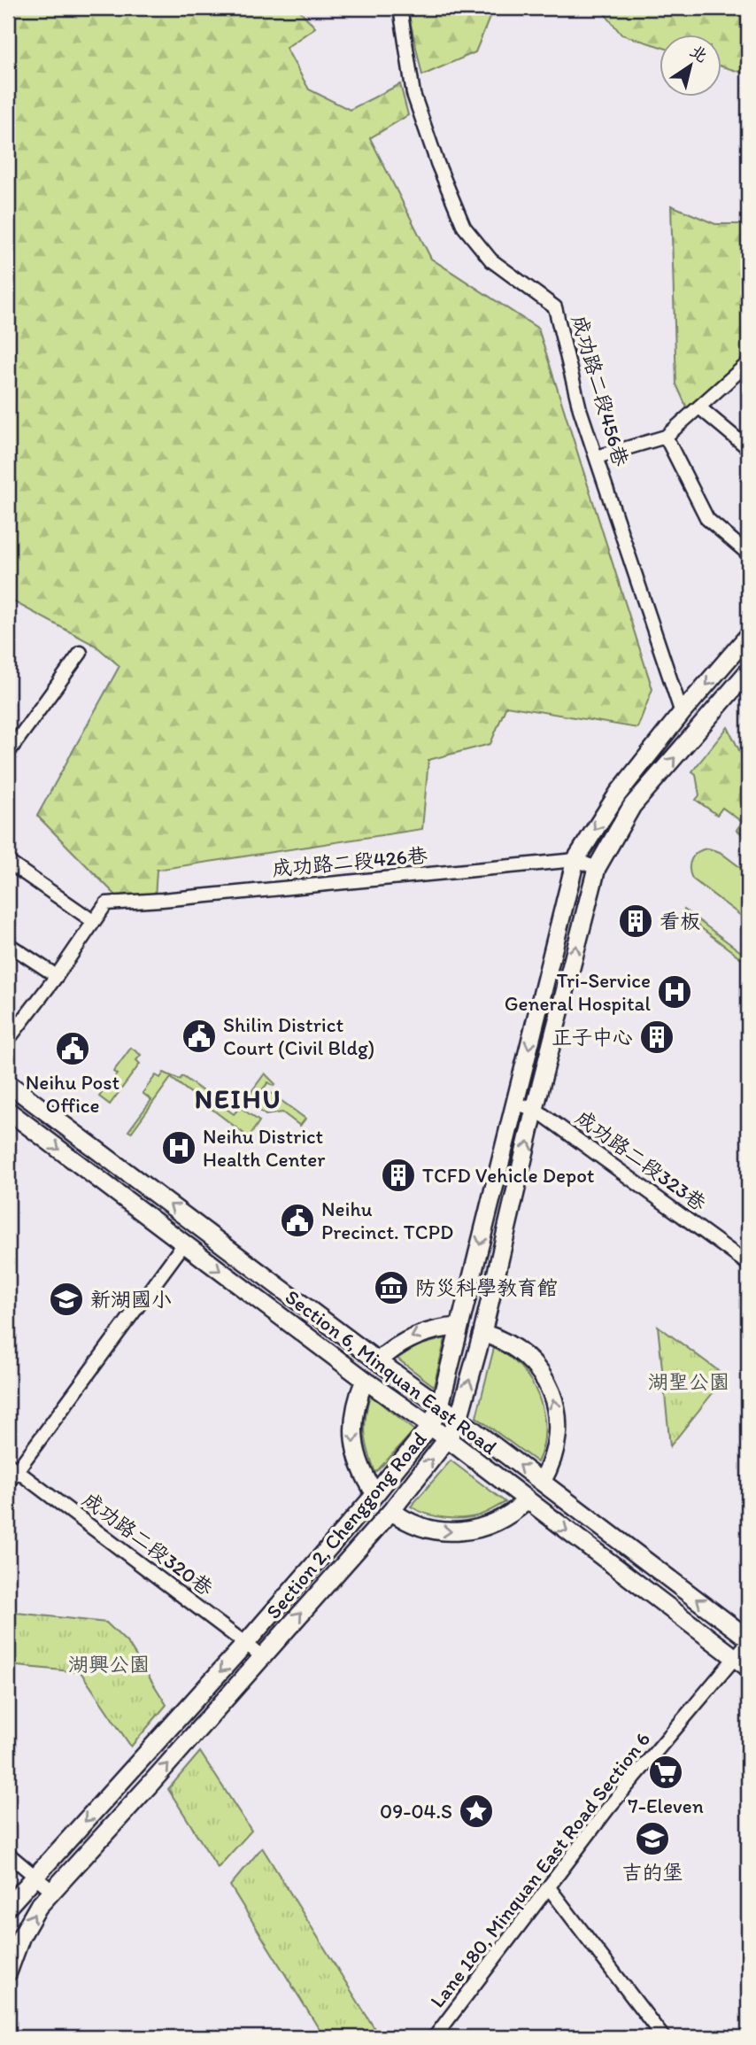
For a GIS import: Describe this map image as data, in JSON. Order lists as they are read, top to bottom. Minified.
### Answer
{"streets":{"main road":["Section 6, Minquan East Road","Section 2, Chenggong Road"],"street":["成功路二段456巷","成功路二段426巷","成功路二段323巷","成功路二段320巷","Lane 180, Minquan East Road Section 6"]},"crossings":[["成功路二段456巷","Section 2, Chenggong Road"],["成功路二段426巷","Section 2, Chenggong Road"],["成功路二段323巷","Section 2, Chenggong Road"],["Section 6, Minquan East Road","Section 2, Chenggong Road"],["Section 6, Minquan East Road","Lane 180, Minquan East Road Section 6"],["Section 2, Chenggong Road","成功路二段320巷"]],"districts":["NEIHU"],"parks":["湖聖公園","湖興公園"],"places":{"building":["看板","正子中心","TCFD Vehicle Depot"],"hospital":["Tri-Service General Hospital","Neihu District Health Center"],"public building":["Shilin District Court (Civil Bldg)","Neihu Post Office","Neihu Precinct. TCPD"],"museum":["防災科學教育館"],"school or university":["新湖國小","吉的堡"],"supermarket":["7-Eleven"],"place":["09-04.S"]},"north":"top right"}
